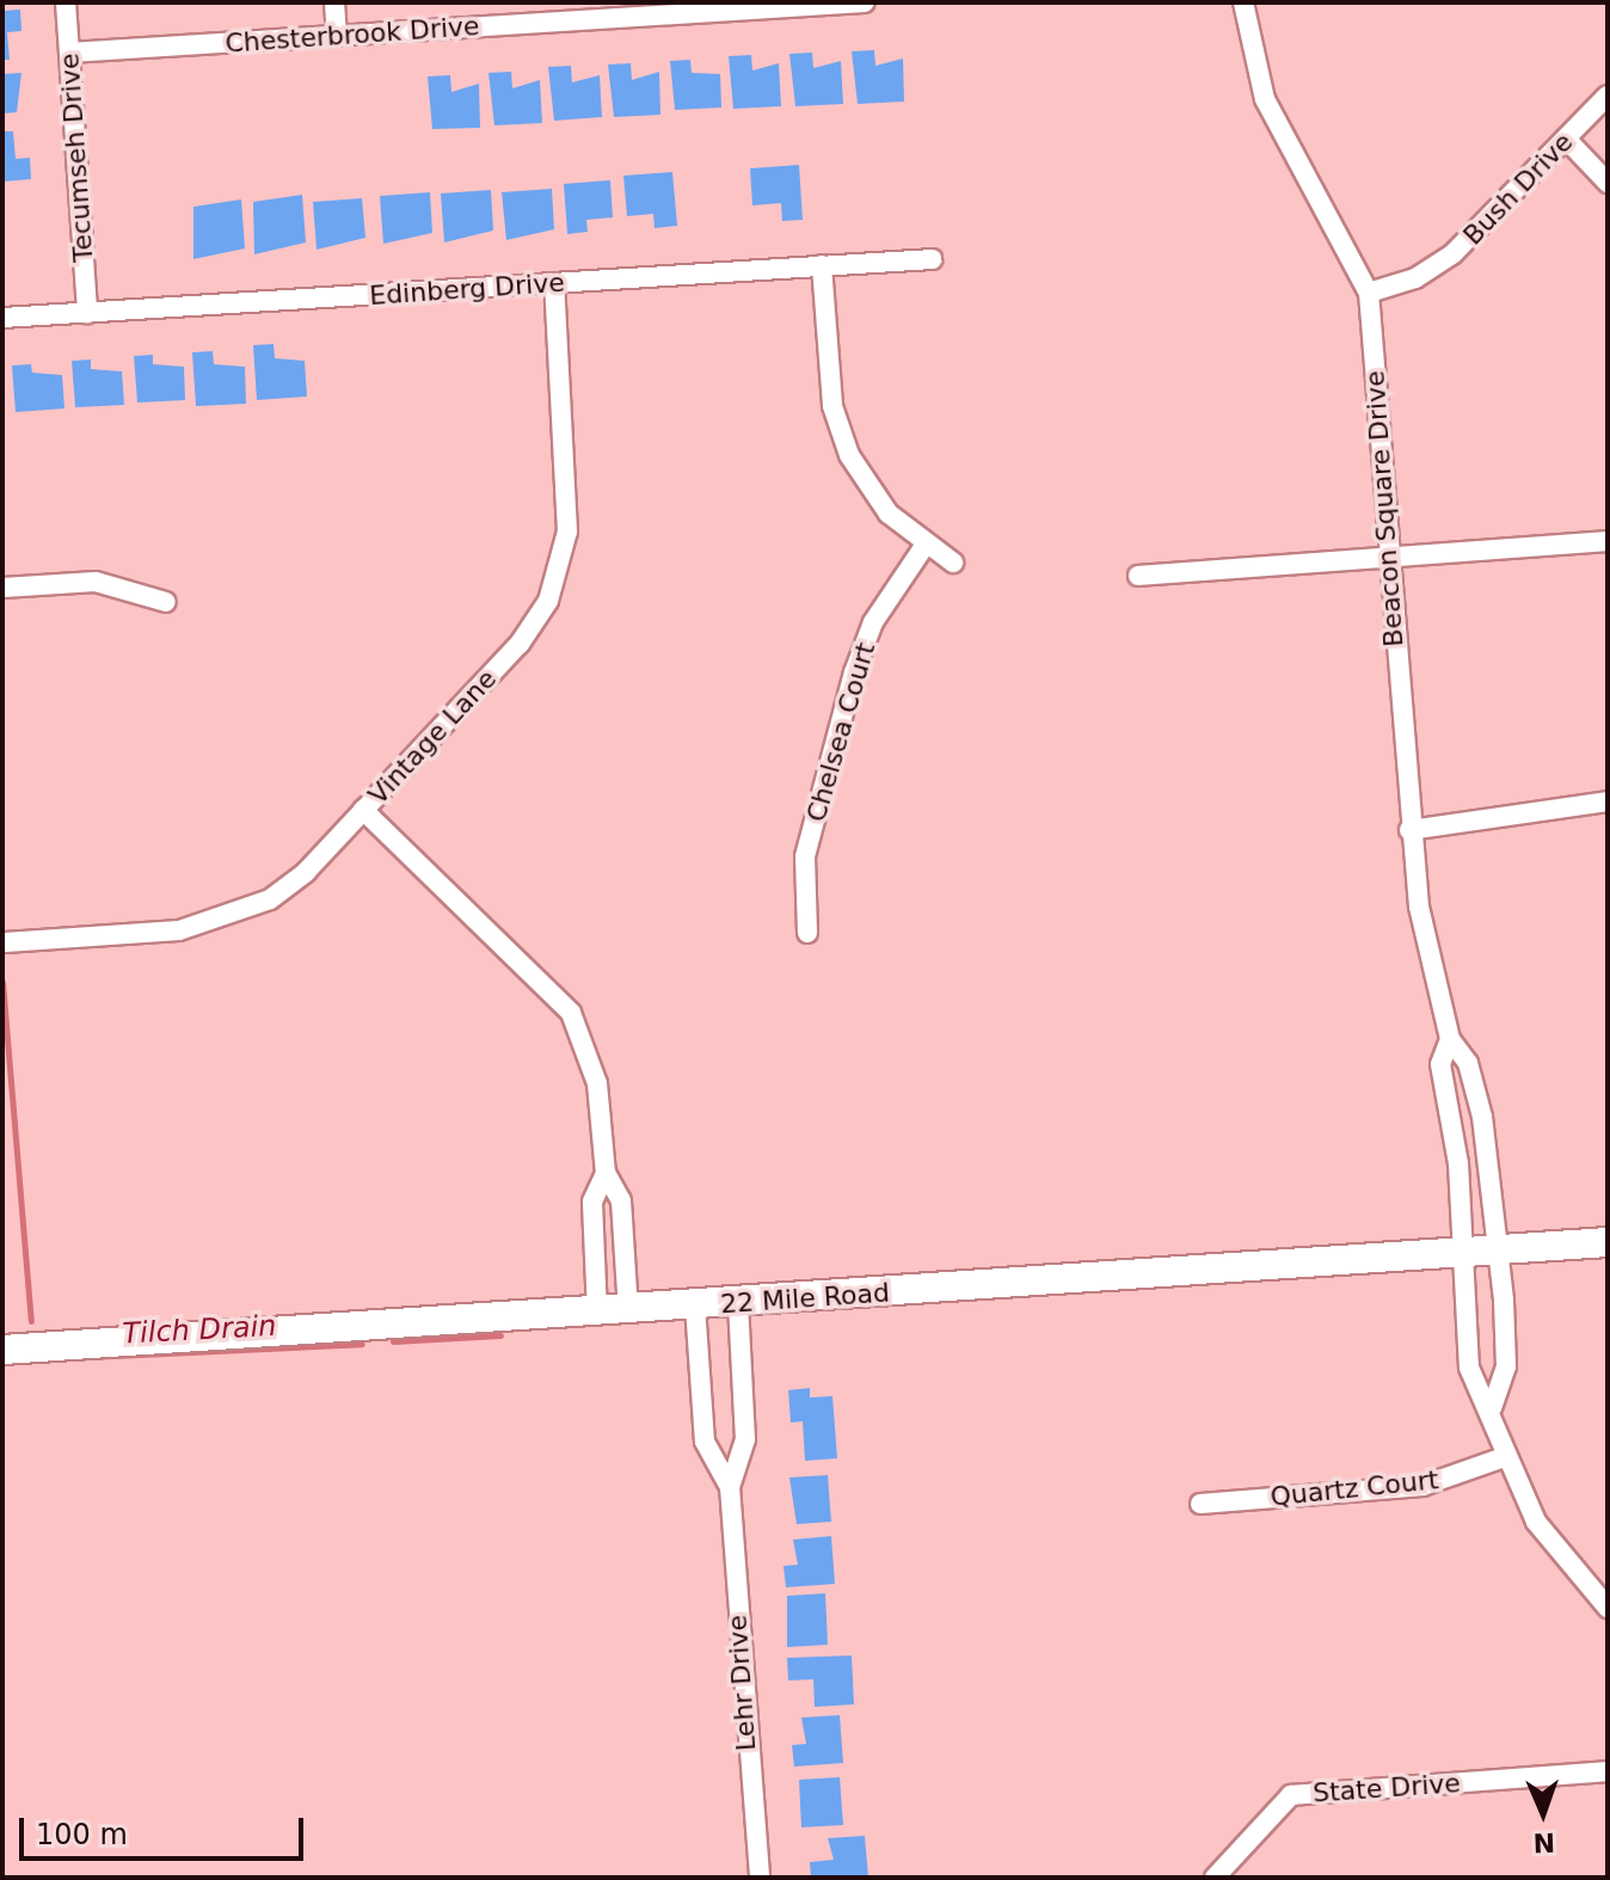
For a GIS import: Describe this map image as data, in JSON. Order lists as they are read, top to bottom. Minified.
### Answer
{"streets":{"street":["Chesterbrook Drive","Tecumseh Drive","Bush Drive","Edinberg Drive","Beacon Square Drive","Chelsea Court","Vintage Lane","22 Mile Road","Quartz Court","Lehr Drive","State Drive"]},"crossings":[["Chesterbrook Drive","Tecumseh Drive"],["Tecumseh Drive","Edinberg Drive"],["Bush Drive","Beacon Square Drive"],["Edinberg Drive","Vintage Lane"],["Beacon Square Drive","22 Mile Road"],["Beacon Square Drive","Quartz Court"],["22 Mile Road","Lehr Drive"]],"water":["Tilch Drain"],"scale_bar":"100 m","north":"bottom"}
